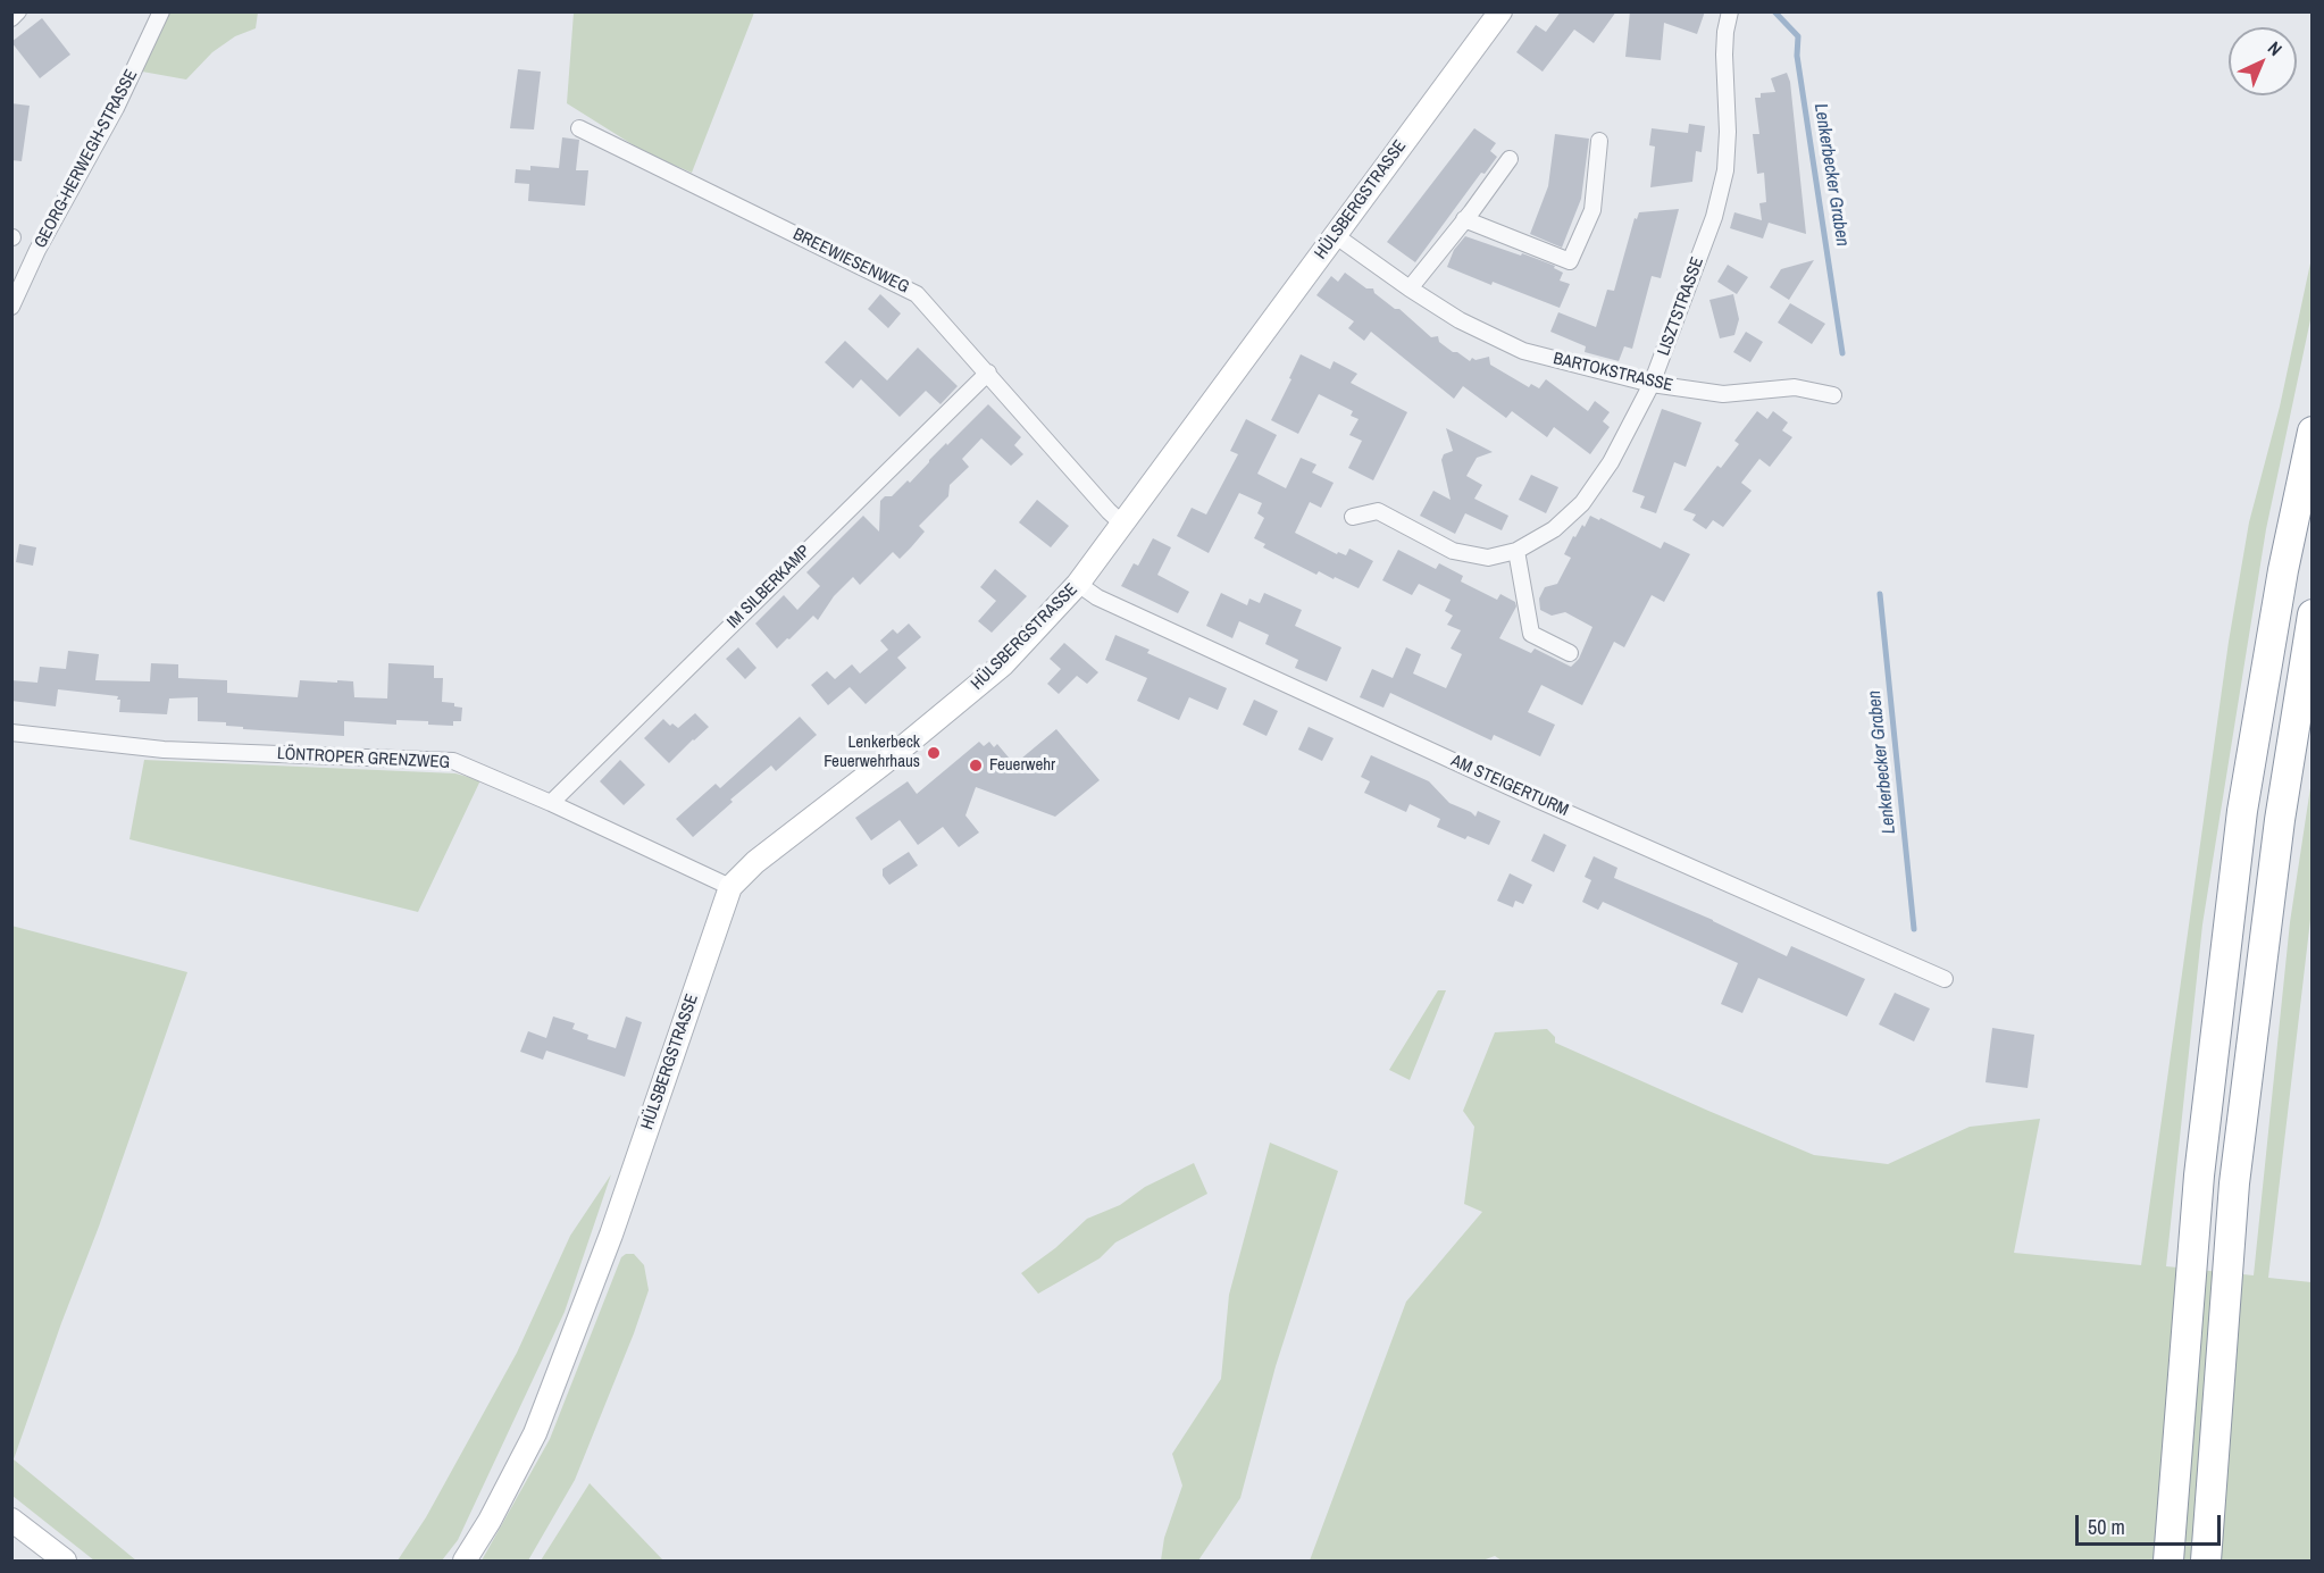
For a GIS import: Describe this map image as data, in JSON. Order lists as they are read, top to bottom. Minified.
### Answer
{"streets":{"street":["GEORG-HERWEGH-STRASSE","HÜLSBERGSTRASSE","BREEWIESENWEG","LISZTSTRASSE","BARTOKSTRASSE","IM SILBERKAMP","LÖNTROPER GRENZWEG","AM STEIGERTURM"]},"crossings":[["HÜLSBERGSTRASSE","BREEWIESENWEG"],["HÜLSBERGSTRASSE","BARTOKSTRASSE"],["HÜLSBERGSTRASSE","LÖNTROPER GRENZWEG"],["HÜLSBERGSTRASSE","AM STEIGERTURM"],["BREEWIESENWEG","IM SILBERKAMP"],["LISZTSTRASSE","BARTOKSTRASSE"],["IM SILBERKAMP","LÖNTROPER GRENZWEG"]],"water":["Lenkerbecker Graben"],"places":["Lenkerbeck Feuerwehrhaus","Feuerwehr"],"scale_bar":"50 m","north":"top right"}
